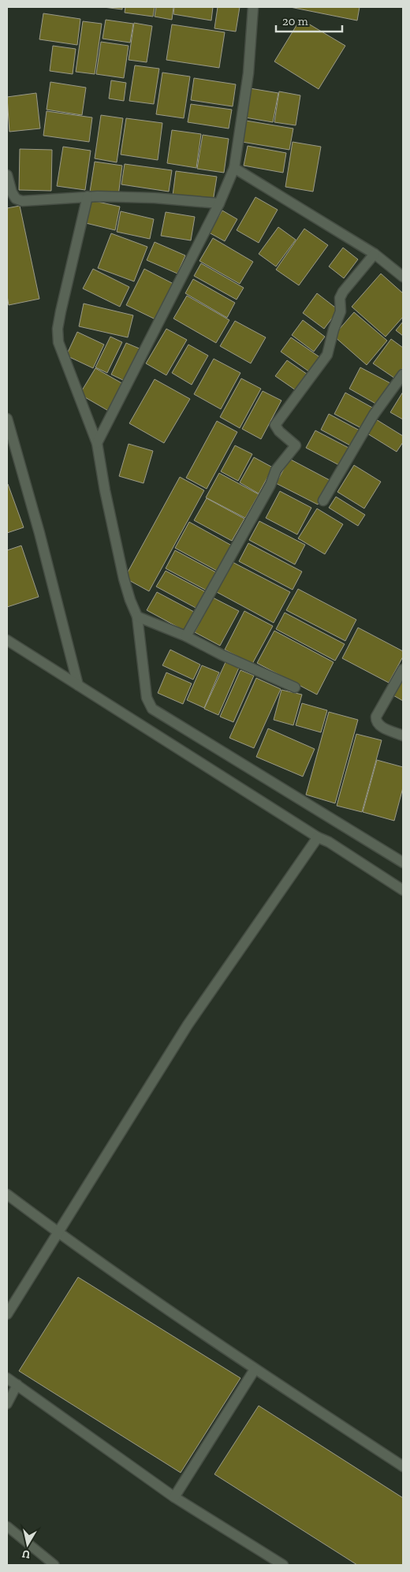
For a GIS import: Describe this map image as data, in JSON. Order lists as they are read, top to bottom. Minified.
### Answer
{"scale_bar":"20 m","north":"bottom"}
